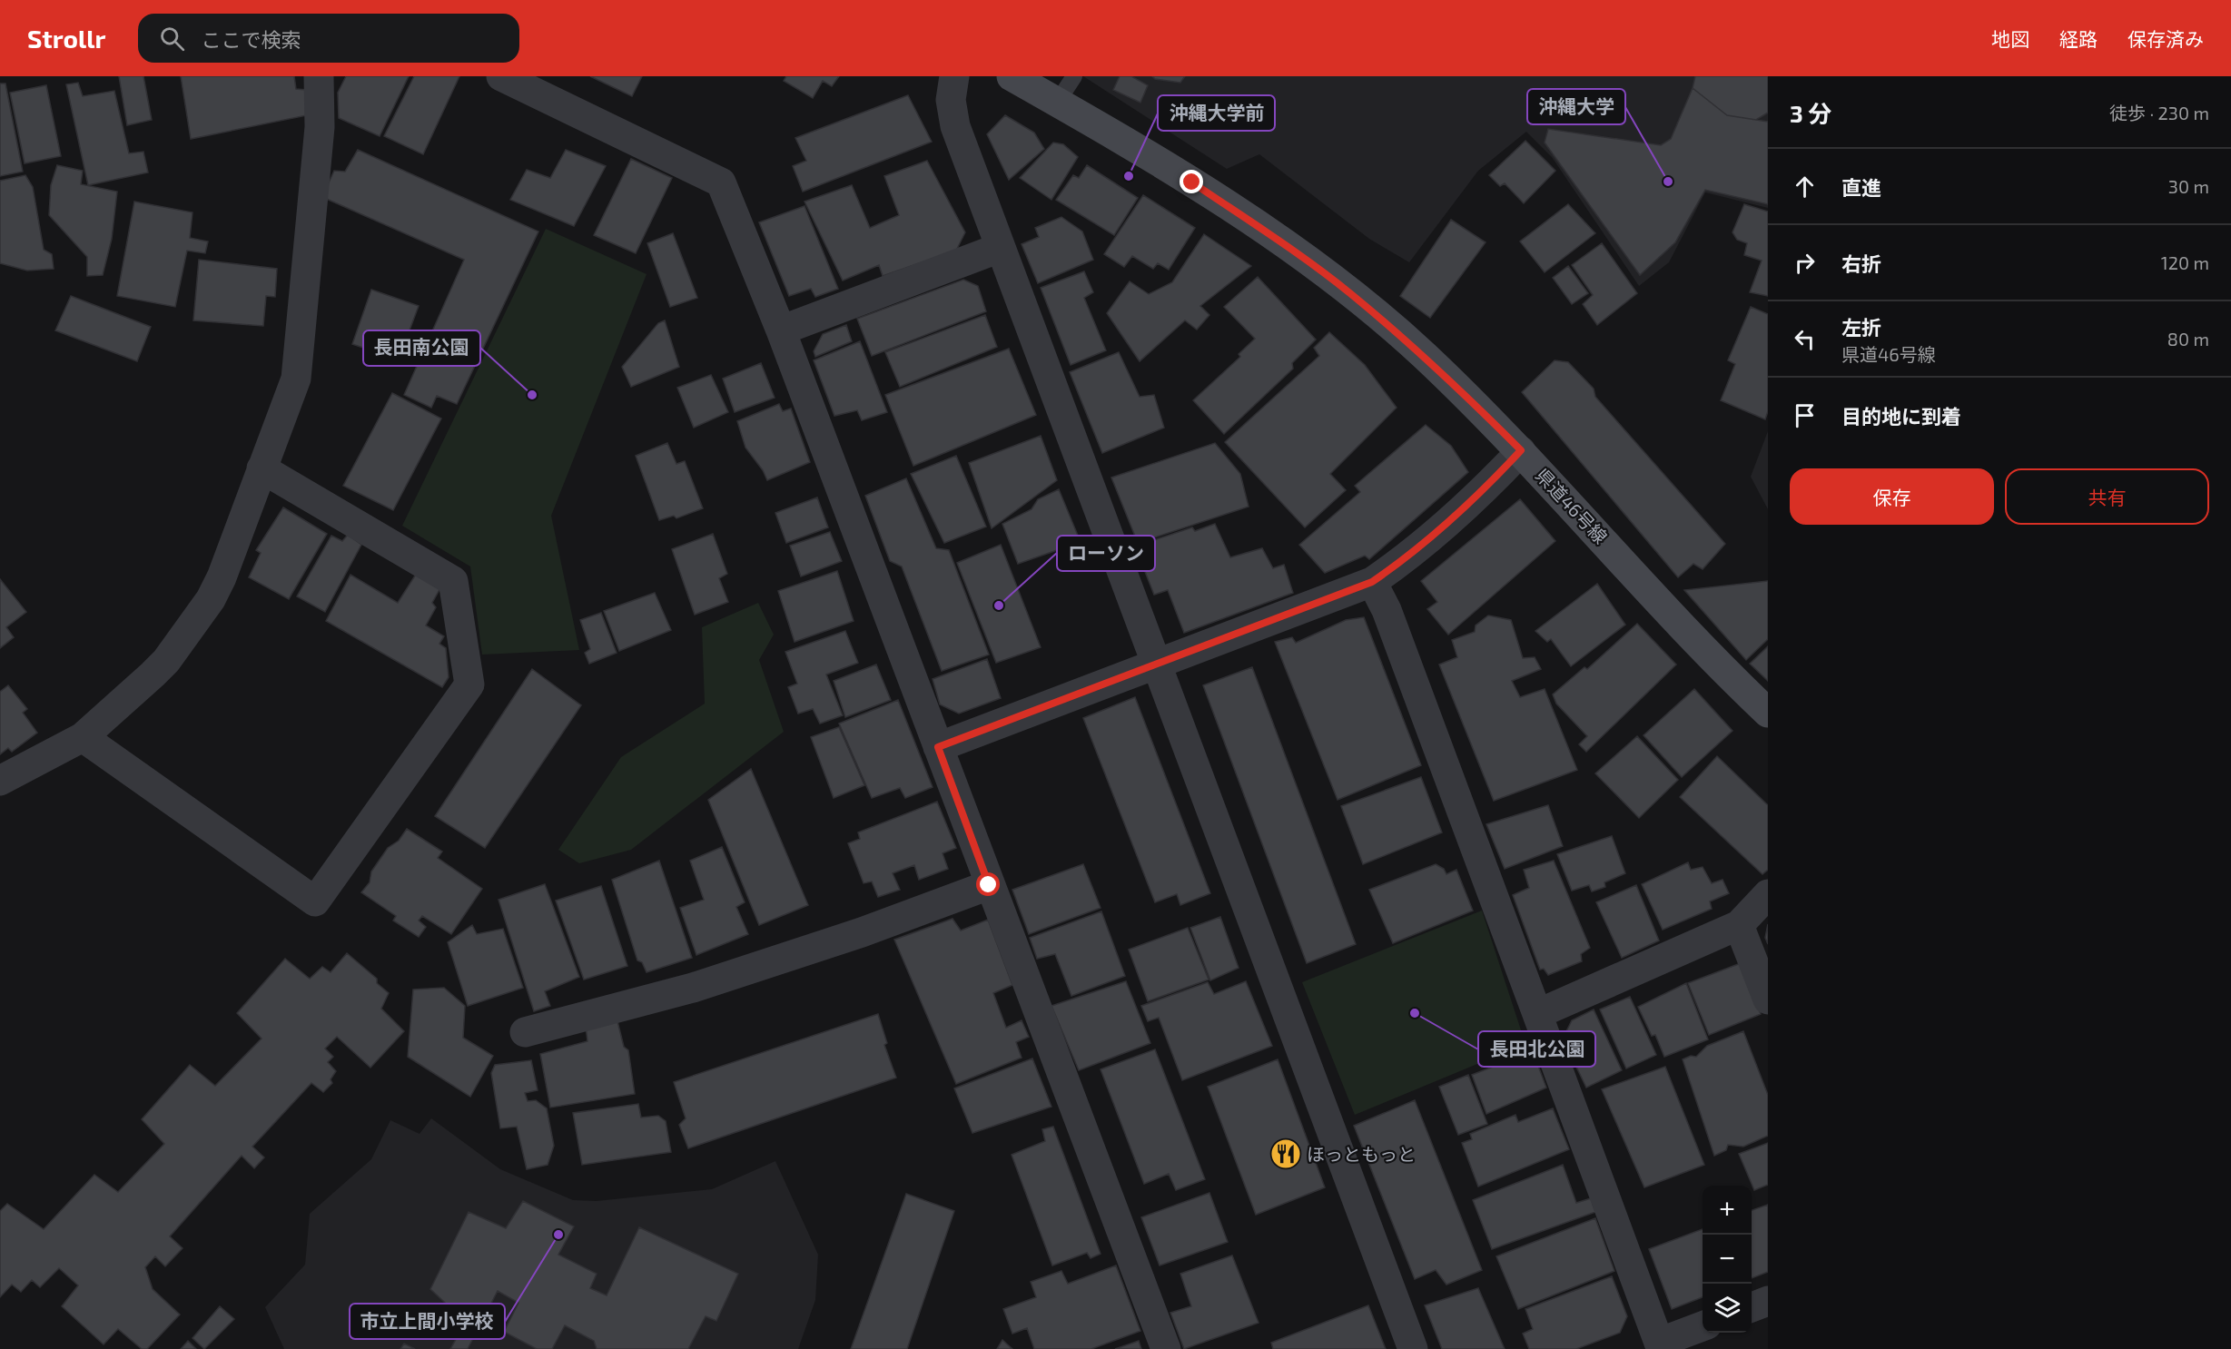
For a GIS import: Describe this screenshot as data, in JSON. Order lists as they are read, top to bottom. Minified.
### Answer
{"streets":{"main road":["県道46号線"]},"places":{"other":["沖縄大学前","沖縄大学","長田南公園","ローソン","長田北公園","市立上間小学校"],"restaurant":["ほっともっと"]},"page":{"header":"Strollr","search":"ここで検索","nav":["地図","経路","保存済み"],"heading":["3 分","徒歩 · 230 m"],"list":[["直進","30 m"],["右折","120 m"],["左折","県道46号線","80 m"],"目的地に到着"],"buttons":["保存","共有"],"map_buttons":["+","−"]}}
